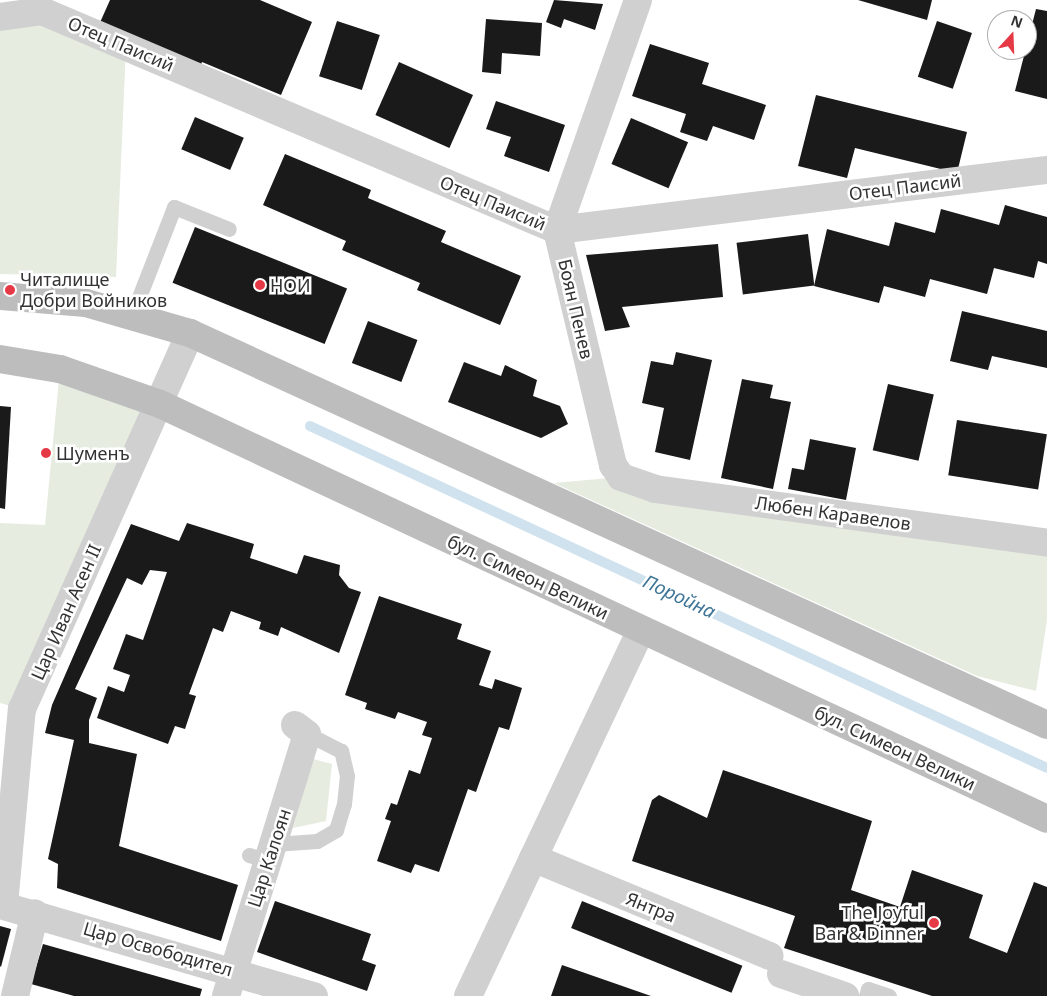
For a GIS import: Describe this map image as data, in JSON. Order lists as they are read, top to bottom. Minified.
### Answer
{"streets":{"main road":["бул. Симеон Велики"],"street":["Отец Паисий","Боян Пенев","Любен Каравелов","Цар Иван Асен II","Цар Калоян","Янтра","Цар Освободител"]},"crossings":[["Отец Паисий","Боян Пенев"],["Боян Пенев","Любен Каравелов"],["бул. Симеон Велики","Цар Иван Асен II"],["Цар Иван Асен II","Цар Освободител"],["Цар Калоян","Цар Освободител"]],"water":["Поройна"],"places":["НОИ","Читалище Добри Войников","Шуменъ","The Joyful Bar & Dinner"],"north":"top"}
